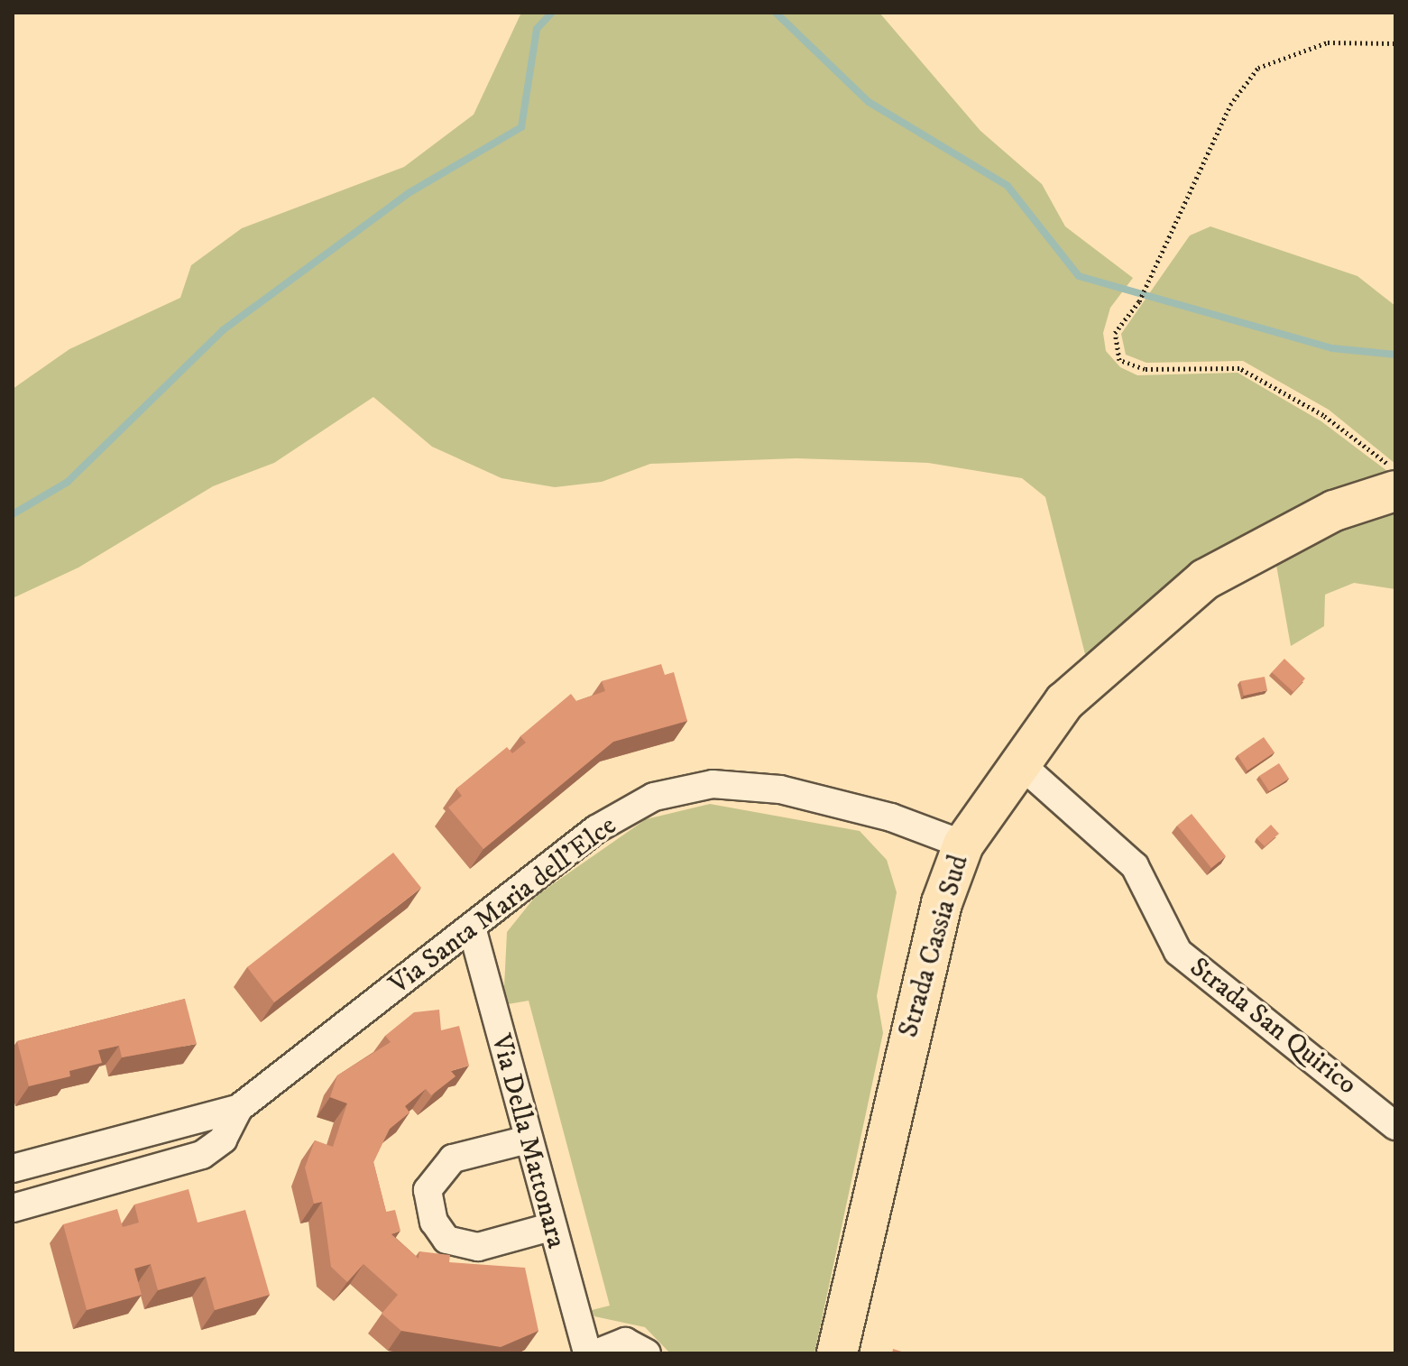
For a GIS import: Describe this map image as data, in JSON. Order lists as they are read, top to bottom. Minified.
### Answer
{"streets":{"main road":["Strada Cassia Sud"],"street":["Via Santa Maria dell'Elce","Strada San Quirico","Via Della Mattonara"]},"crossings":[["Via Santa Maria dell'Elce","Strada Cassia Sud"],["Via Santa Maria dell'Elce","Via Della Mattonara"],["Strada Cassia Sud","Strada San Quirico"]]}
